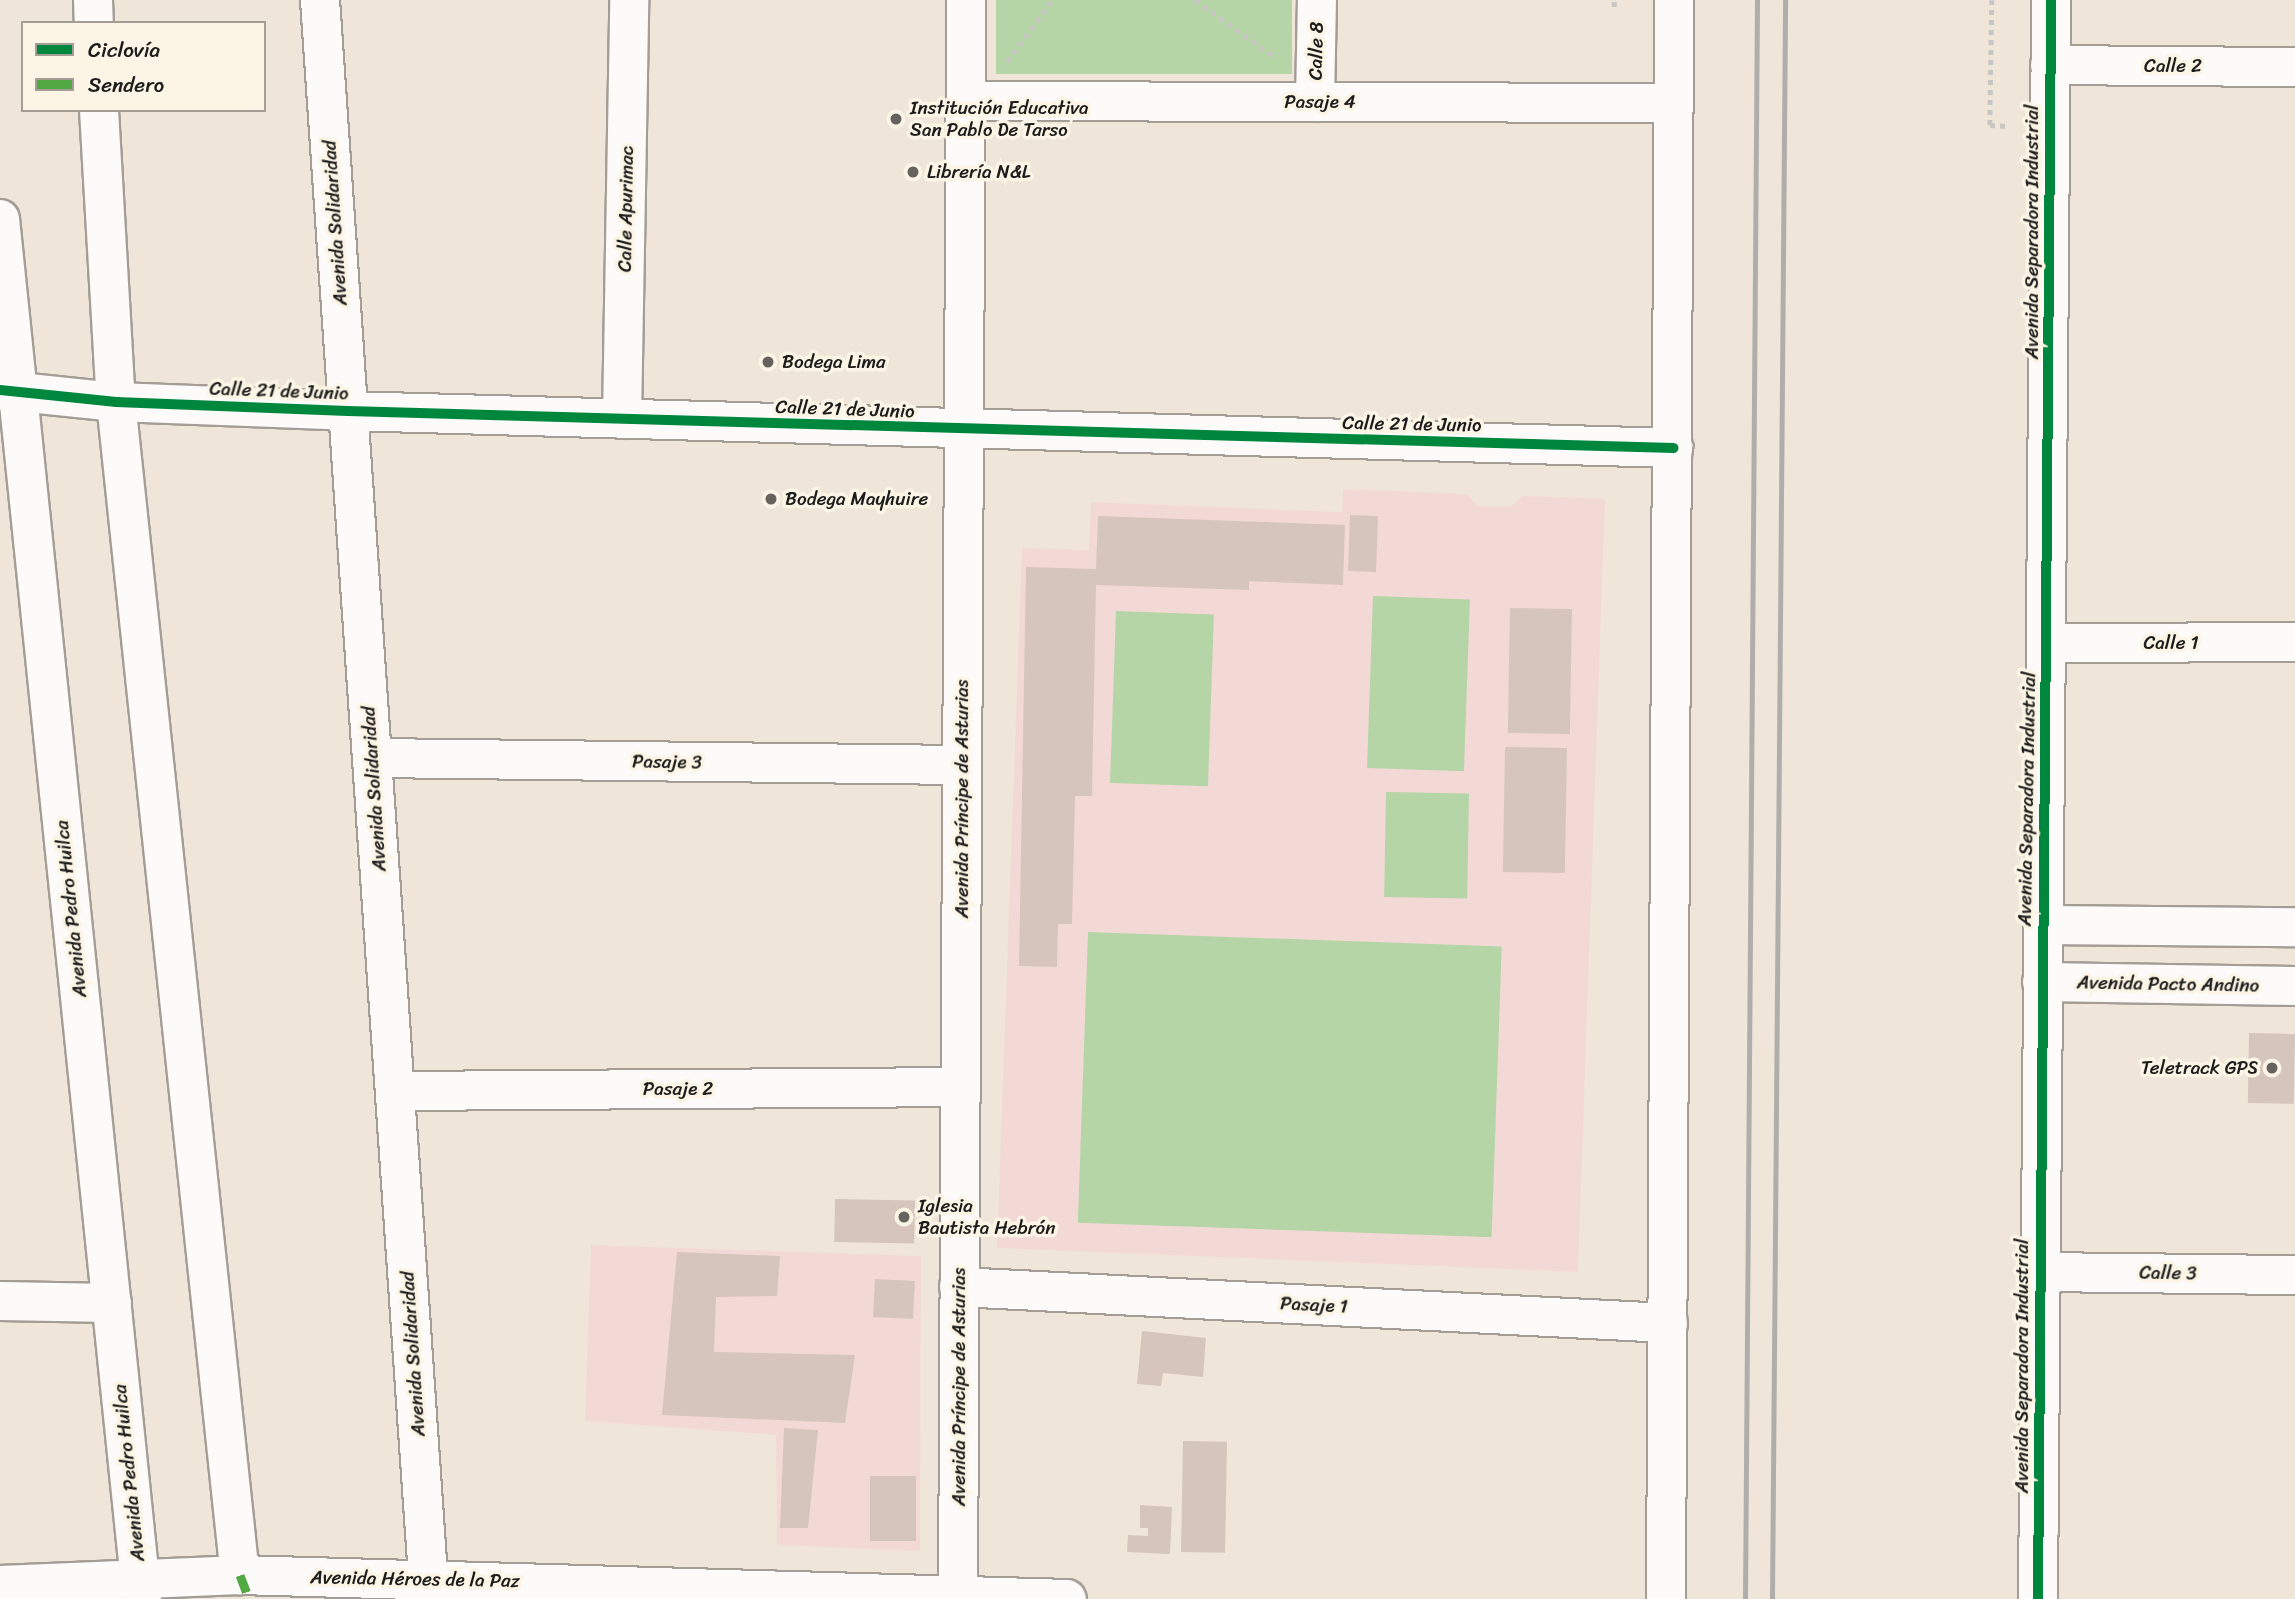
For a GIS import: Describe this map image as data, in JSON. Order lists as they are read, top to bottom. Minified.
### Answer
{"streets":{"street":["Calle 8","Calle 2","Pasaje 4","Calle Apurimac","Avenida Solidaridad","Avenida Separadora Industrial","Calle 21 de Junio","Calle 1","Pasaje 3","Avenida Príncipe de Asturias","Avenida Pedro Huilca","Avenida Pacto Andino","Pasaje 2","Calle 3","Pasaje 1","Avenida Héroes de la Paz"]},"crossings":[["Calle 8","Pasaje 4"],["Calle 2","Avenida Separadora Industrial"],["Pasaje 4","Avenida Príncipe de Asturias"],["Calle Apurimac","Calle 21 de Junio"],["Avenida Solidaridad","Calle 21 de Junio"],["Avenida Solidaridad","Pasaje 3"],["Avenida Solidaridad","Pasaje 2"],["Avenida Solidaridad","Avenida Héroes de la Paz"],["Avenida Separadora Industrial","Calle 1"],["Avenida Separadora Industrial","Avenida Pacto Andino"],["Avenida Separadora Industrial","Calle 3"],["Calle 21 de Junio","Avenida Príncipe de Asturias"],["Calle 21 de Junio","Avenida Pedro Huilca"],["Pasaje 3","Avenida Príncipe de Asturias"],["Avenida Príncipe de Asturias","Pasaje 2"],["Avenida Príncipe de Asturias","Pasaje 1"],["Avenida Príncipe de Asturias","Avenida Héroes de la Paz"],["Avenida Pedro Huilca","Avenida Héroes de la Paz"]],"places":["Institución Educativa San Pablo De Tarso","Librería N&L","Bodega Lima","Bodega Mayhuire","Teletrack GPS","Iglesia Bautista Hebrón"],"legend":["Ciclovía","Sendero"]}
